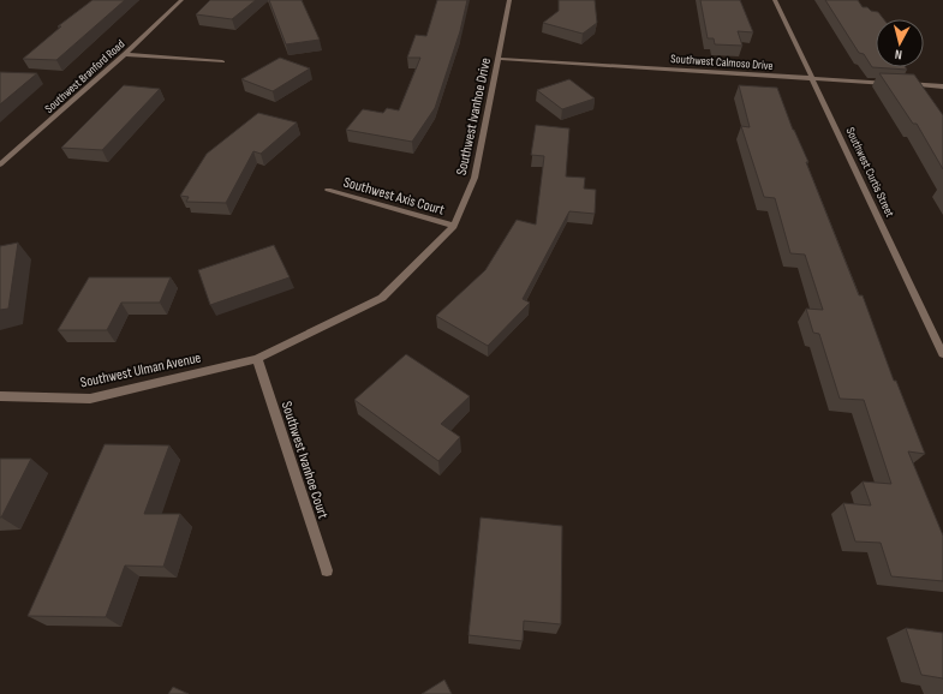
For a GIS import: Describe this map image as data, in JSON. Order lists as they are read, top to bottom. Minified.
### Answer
{"streets":{"street":["Southwest Calmoso Drive","Southwest Branford Road","Southwest Ivanhoe Drive","Southwest Curtis Street","Southwest Axis Court","Southwest Ulman Avenue","Southwest Ivanhoe Court"]},"crossings":[["Southwest Calmoso Drive","Southwest Ivanhoe Drive"],["Southwest Calmoso Drive","Southwest Curtis Street"],["Southwest Ivanhoe Drive","Southwest Axis Court"],["Southwest Ivanhoe Drive","Southwest Ulman Avenue"],["Southwest Ivanhoe Drive","Southwest Ivanhoe Court"],["Southwest Ulman Avenue","Southwest Ivanhoe Court"]],"north":"bottom"}
